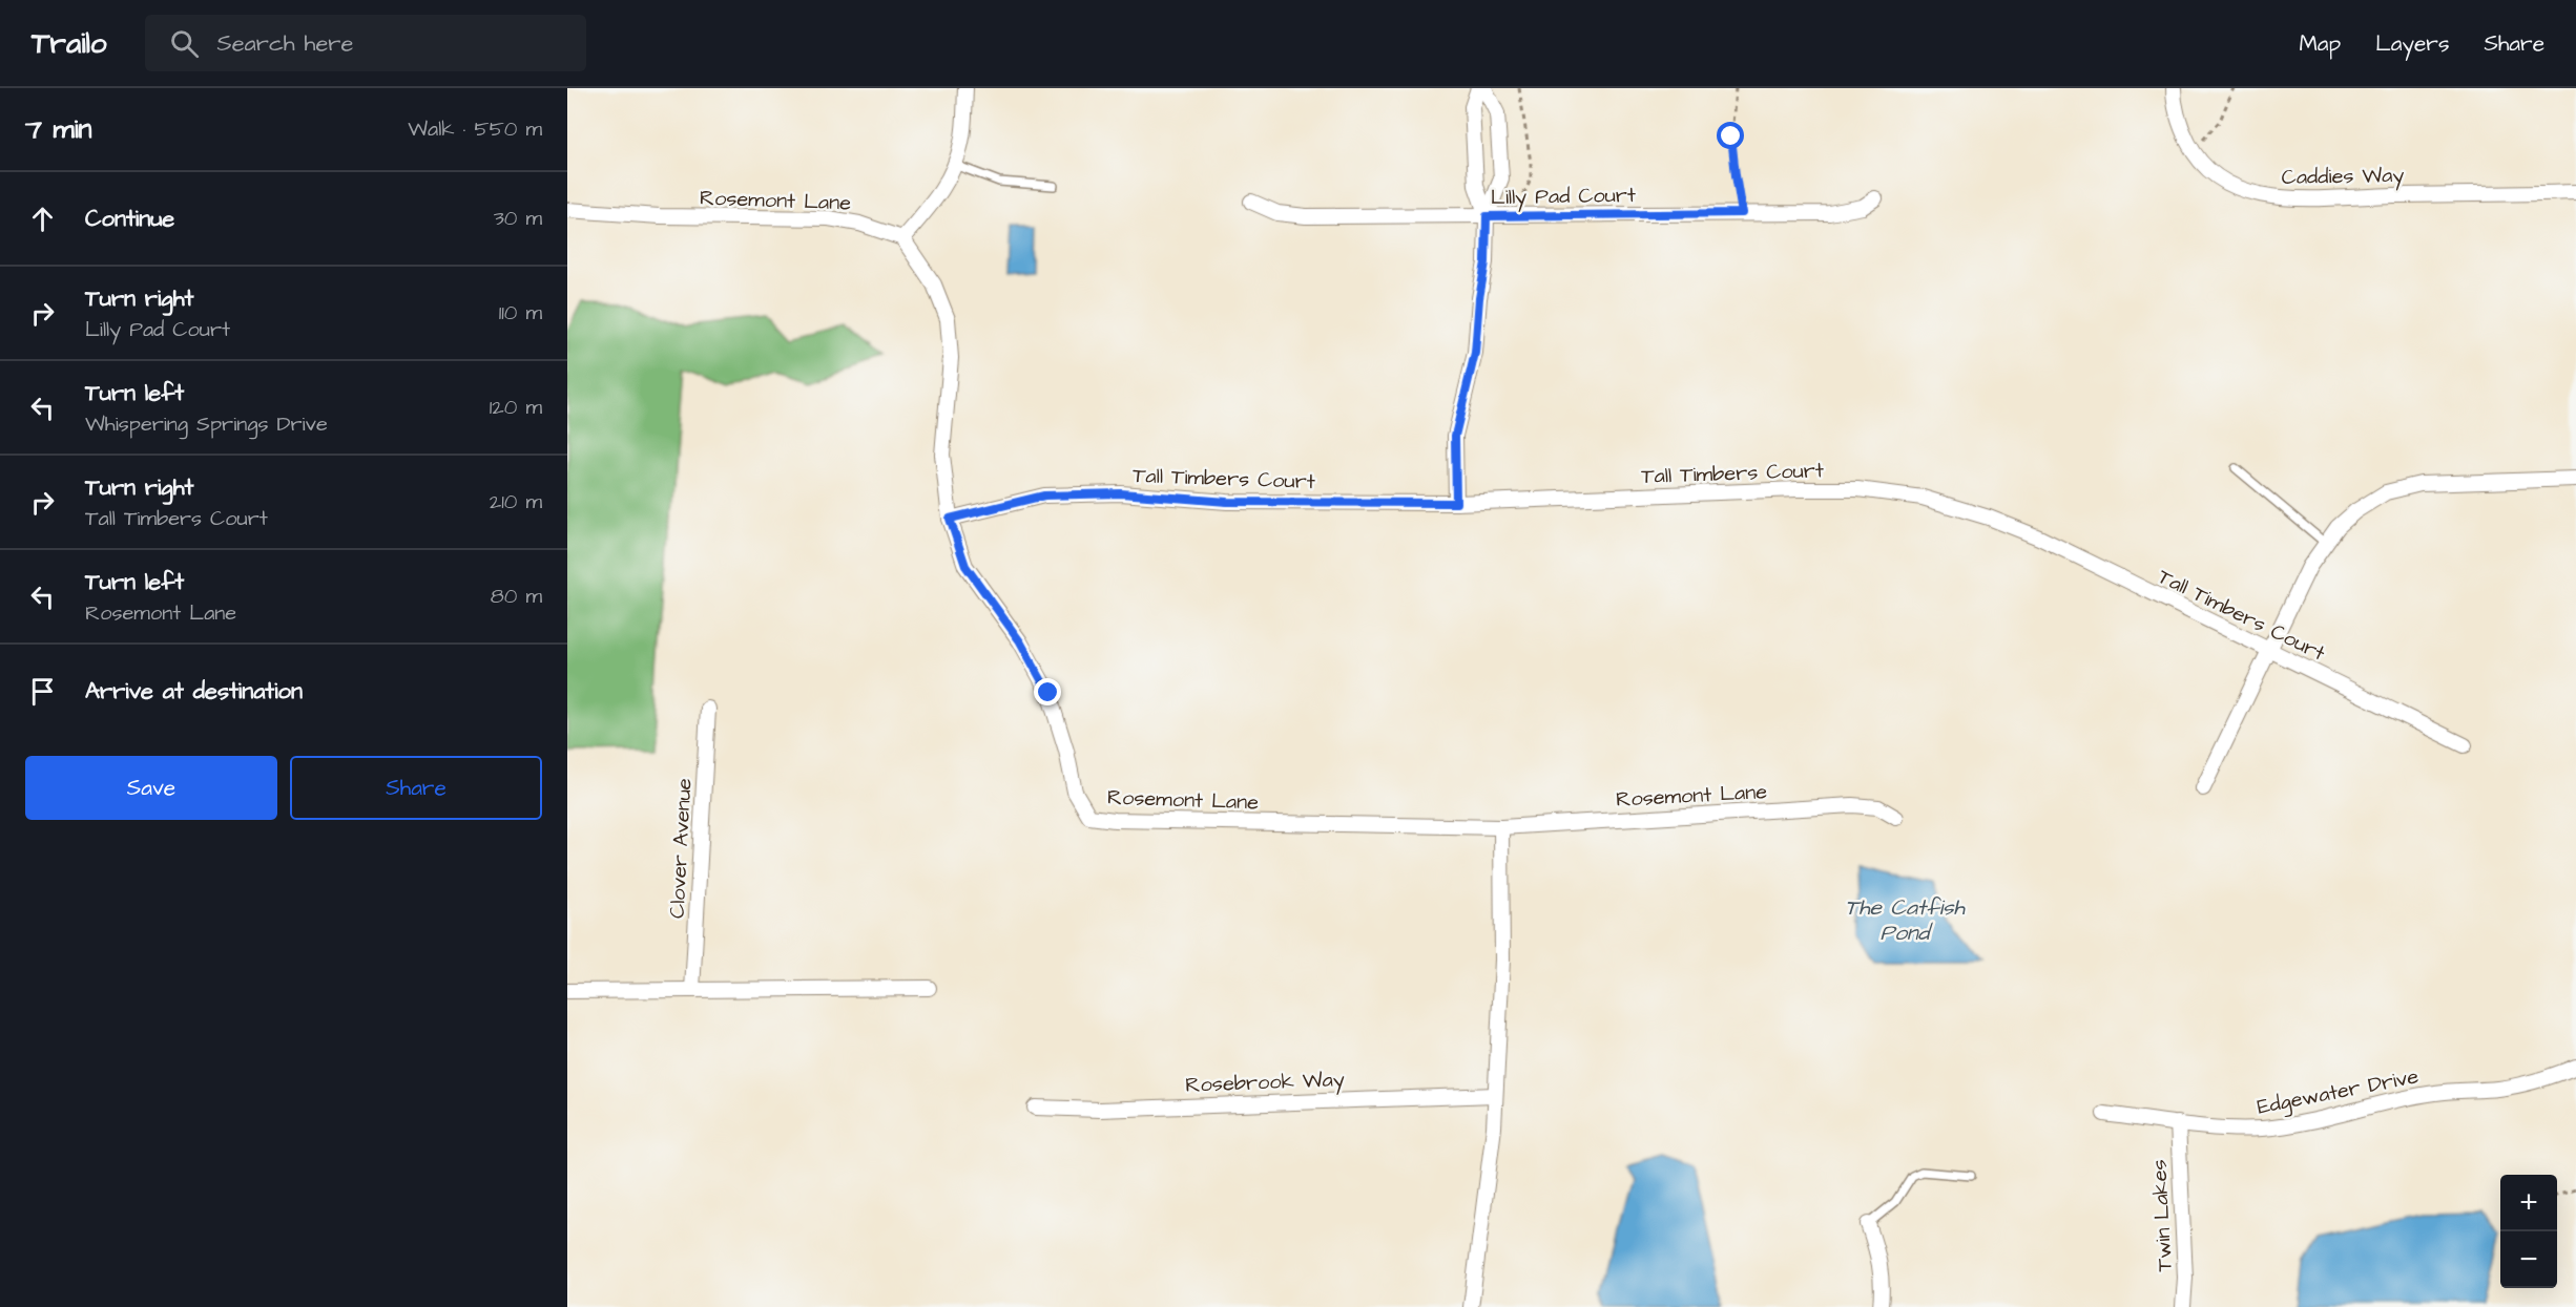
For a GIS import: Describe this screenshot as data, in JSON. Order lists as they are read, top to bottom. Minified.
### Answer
{"streets":{"street":["Caddies Way","Lilly Pad Court","Rosemont Lane","Tall Timbers Court","Clover Avenue","Rosebrook Way","Edgewater Drive","Twin Lakes"]},"crossings":[["Rosemont Lane","Tall Timbers Court"],["Edgewater Drive","Twin Lakes"]],"water":["The Catfish Pond"],"page":{"header":"Trailo","search":"Search here","nav":["Map","Layers","Share"],"heading":["7 min","Walk · 550 m"],"list":[["Continue","30 m"],["Turn right","Lilly Pad Court","110 m"],["Turn left","Whispering Springs Drive","120 m"],["Turn right","Tall Timbers Court","210 m"],["Turn left","Rosemont Lane","80 m"],"Arrive at destination"],"buttons":["Save","Share"],"map_buttons":["+","−"]}}
